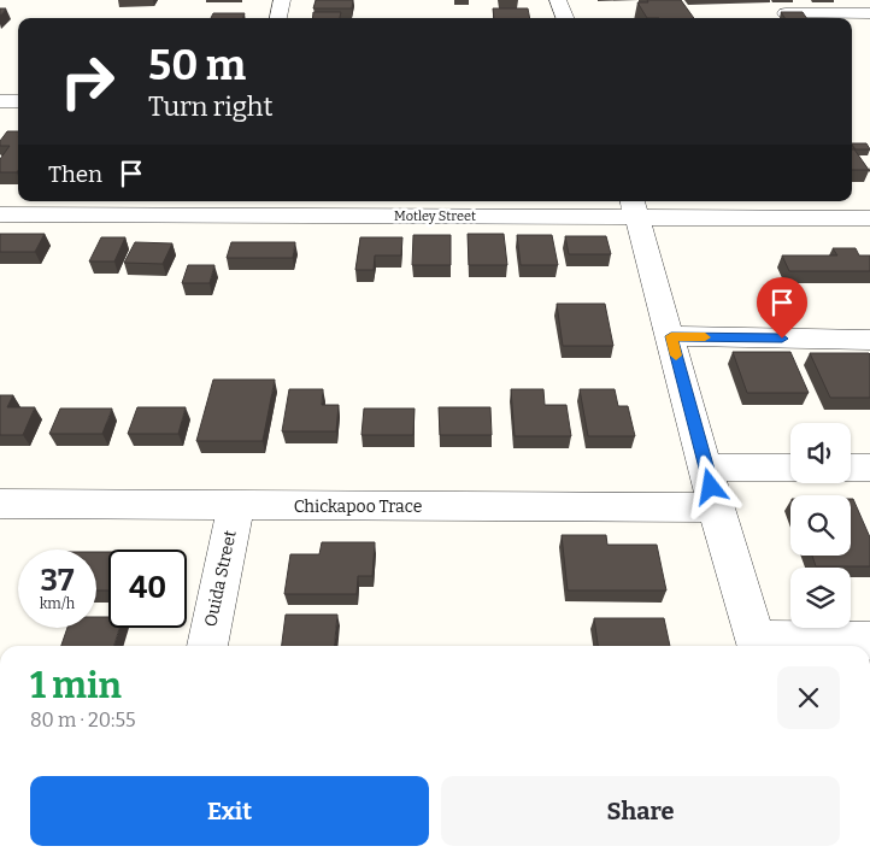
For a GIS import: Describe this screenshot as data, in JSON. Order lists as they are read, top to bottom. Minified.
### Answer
{"streets":{"street":["Motley Street","Chickapoo Trace","Ouida Street"]},"crossings":[["Chickapoo Trace","Ouida Street"]],"page":{"turn":["50 m","Turn right"],"then":"Then","speed":"37 km/h","limit":"40","heading":["1 min","80 m · 20:55"],"buttons":["Exit","Share"]}}
